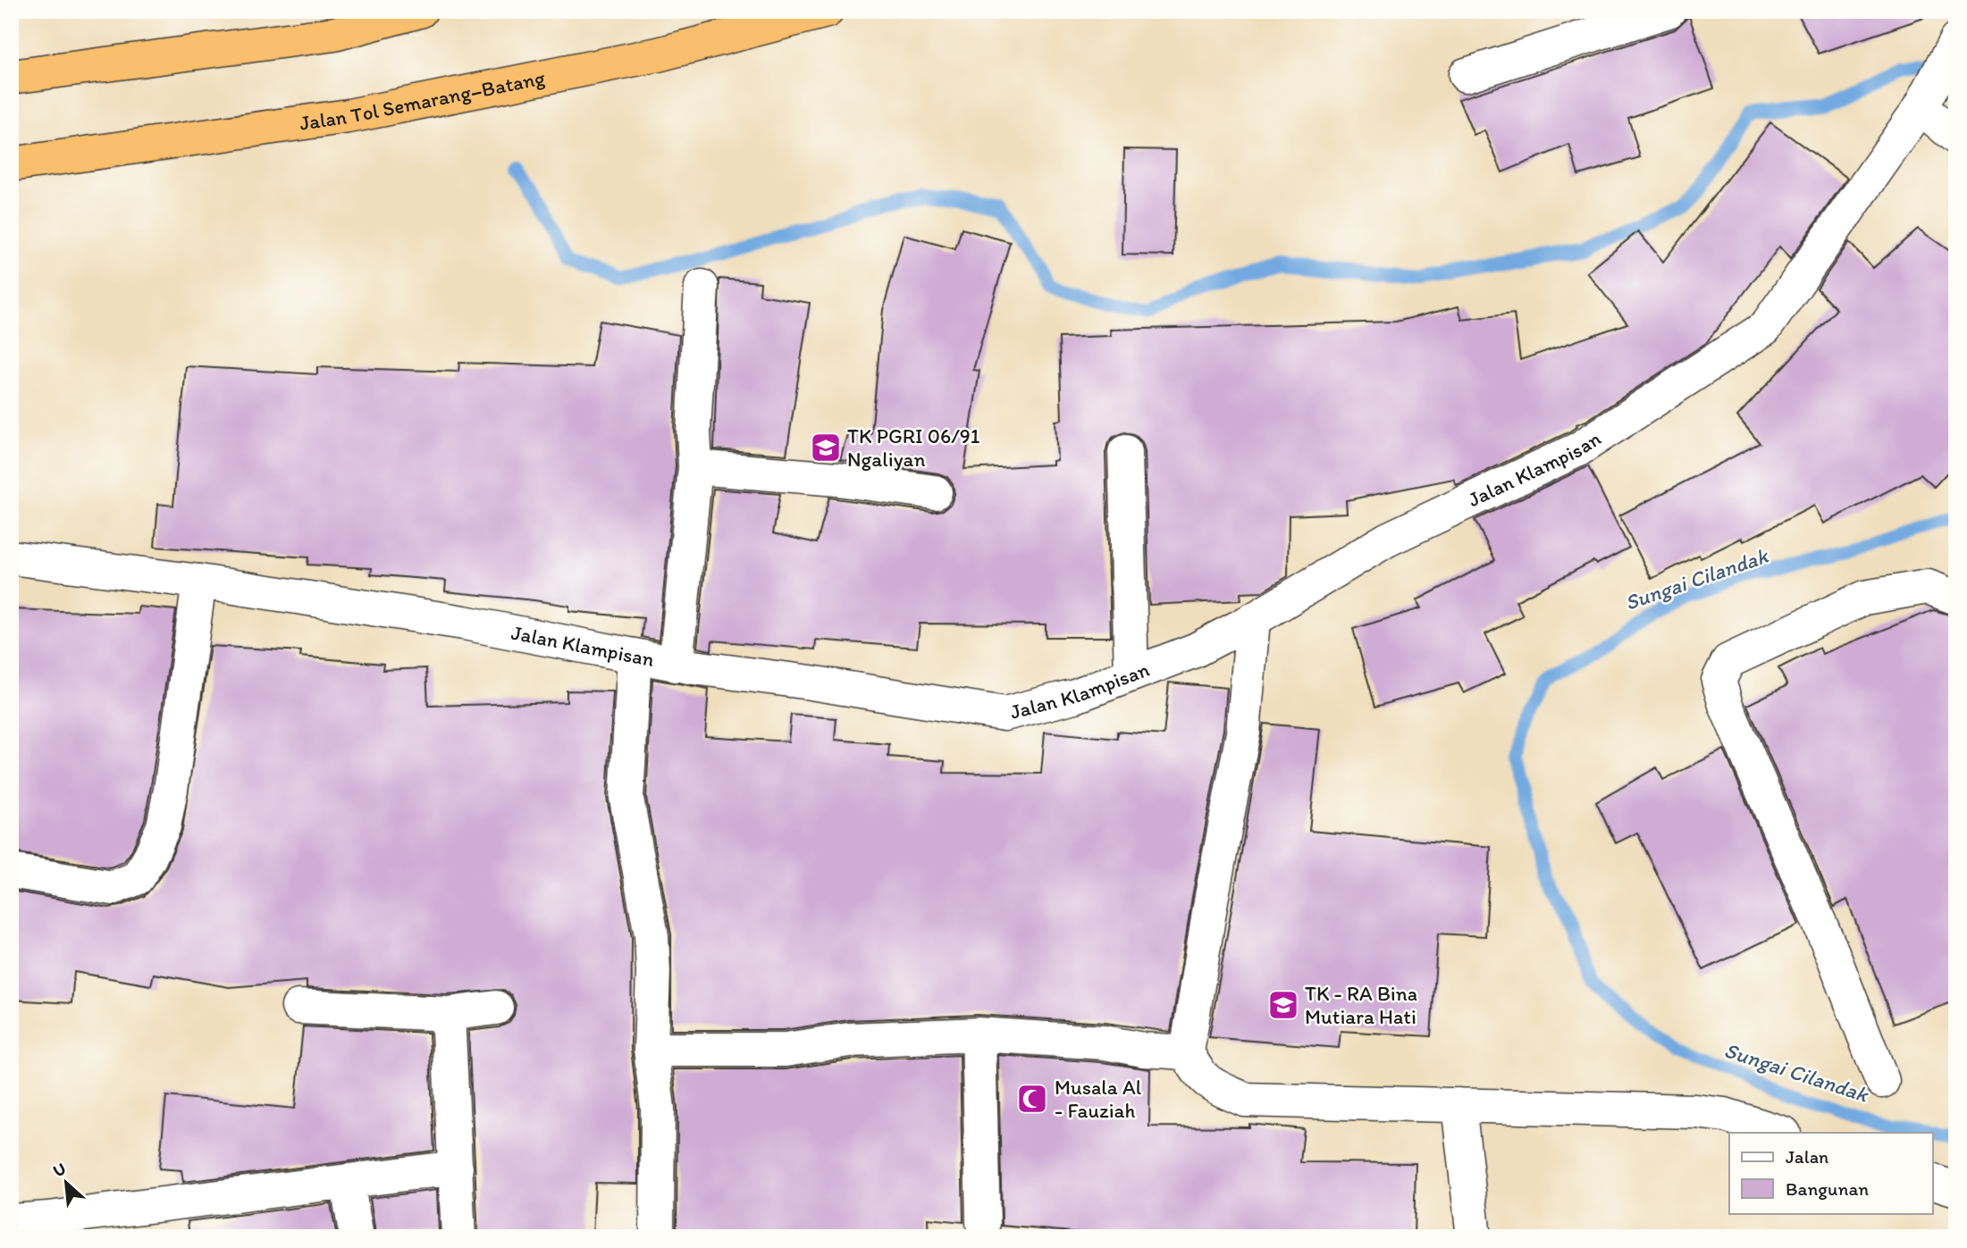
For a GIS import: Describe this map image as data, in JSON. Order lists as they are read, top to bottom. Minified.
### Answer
{"streets":{"highway":["Jalan Tol Semarang–Batang"],"street":["Jalan Klampisan"]},"water":["Sungai Cilandak"],"places":{"school or university":["TK PGRI 06/91 Ngaliyan","TK - RA Bina Mutiara Hati"],"mosque":["Musala Al - Fauziah"]},"legend":["Jalan","Bangunan"],"north":"top left"}
